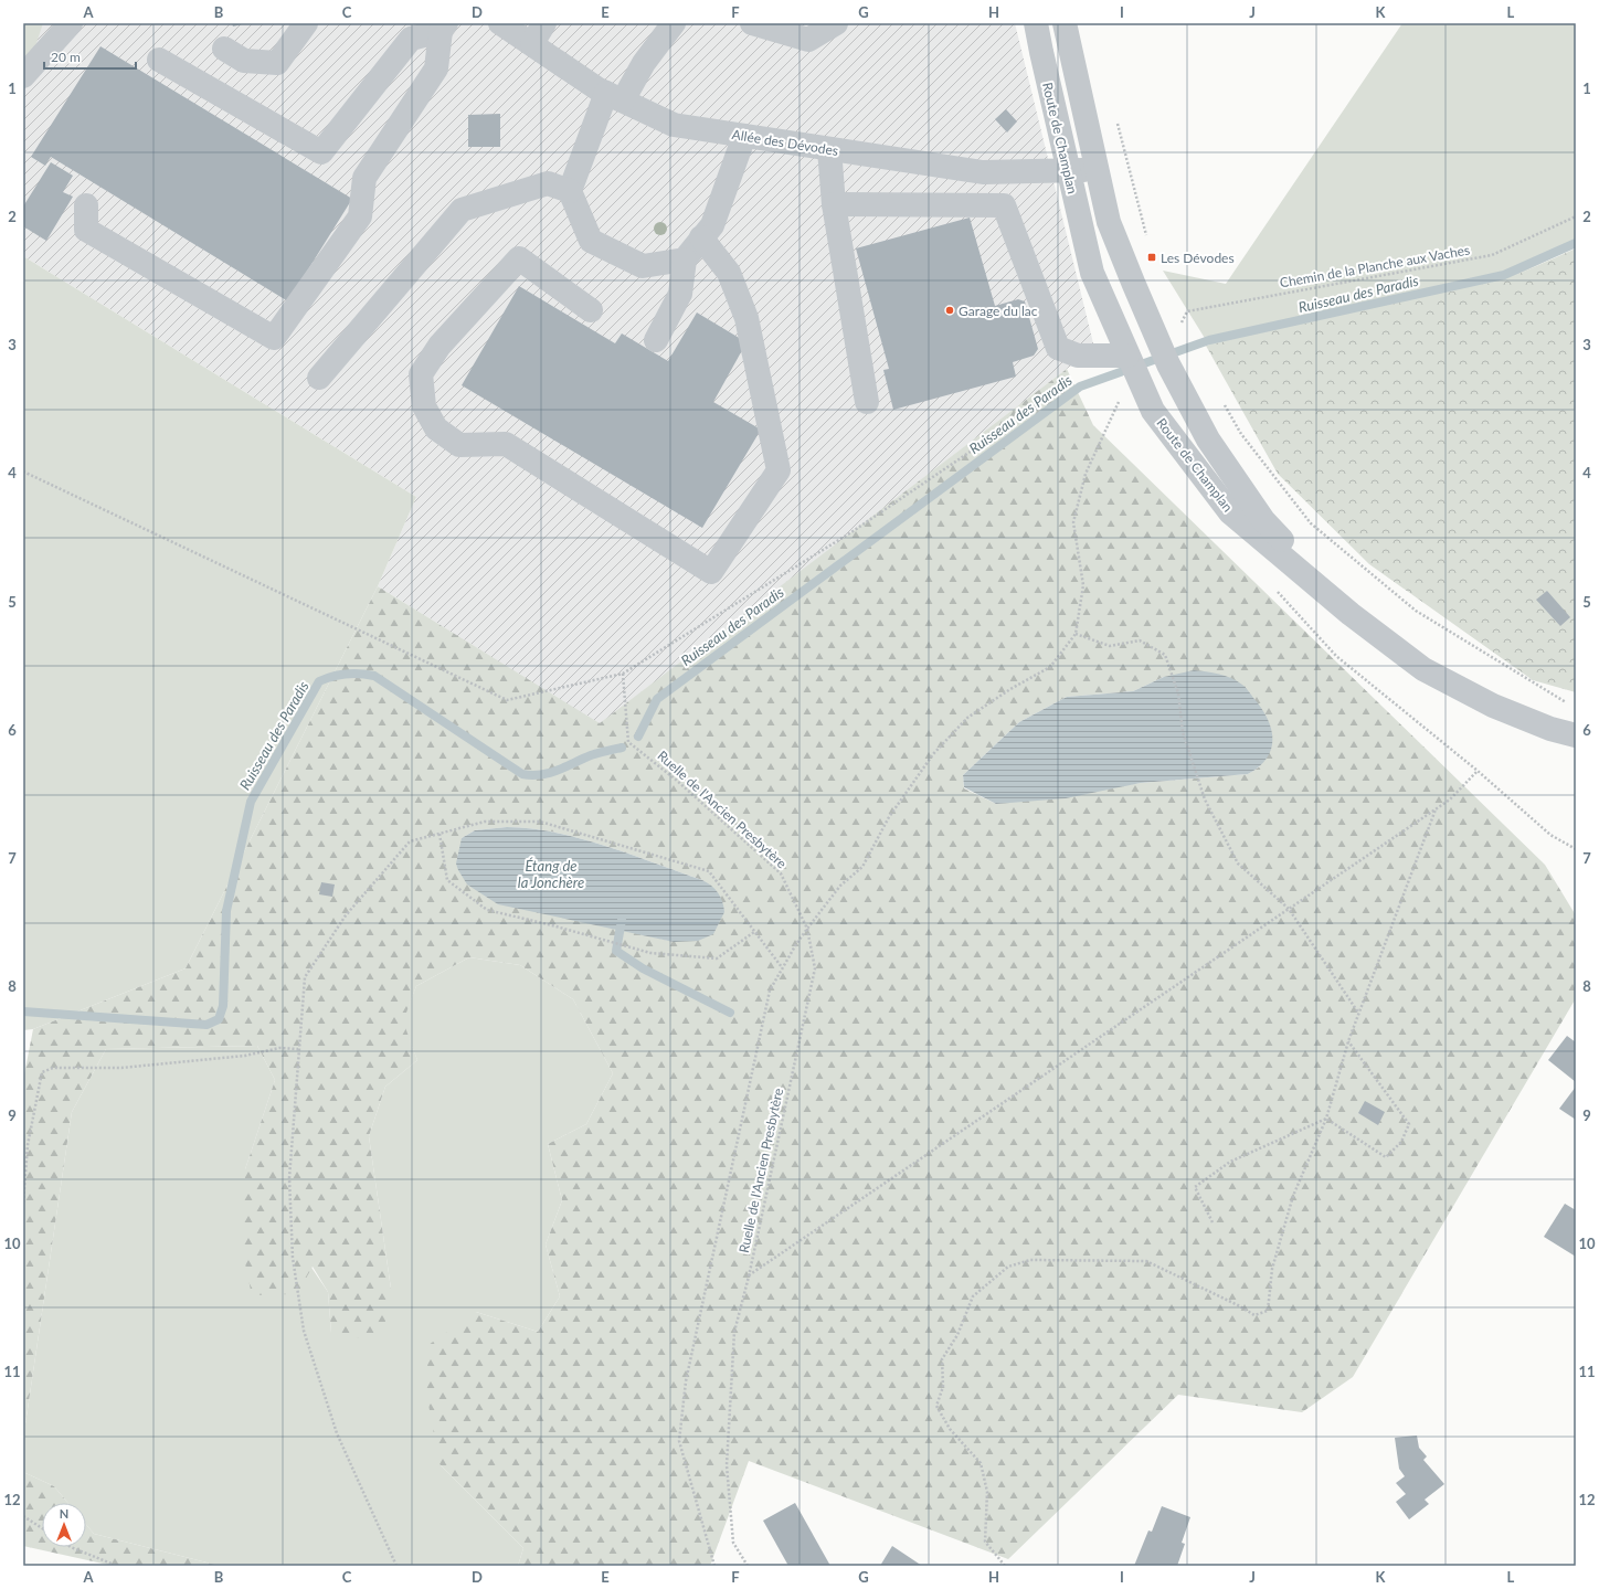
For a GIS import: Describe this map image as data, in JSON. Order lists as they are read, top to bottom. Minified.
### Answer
{"streets":{"street":["Route de Champlan","Allée des Dévodes"],"path":["Chemin de la Planche aux Vaches","Ruelle de l'Ancien Presbytère"]},"crossings":[["Route de Champlan","Allée des Dévodes"]],"water":["Ruisseau des Paradis","Étang de la Jonchère"],"places":{"transit":["Les Dévodes"],"other":["Garage du lac"]},"scale_bar":"20 m","north":"top","grid":{"columns":["A","B","C","D","E","F","G","H","I","J","K","L"],"rows":["1","2","3","4","5","6","7","8","9","10","11","12"]}}
